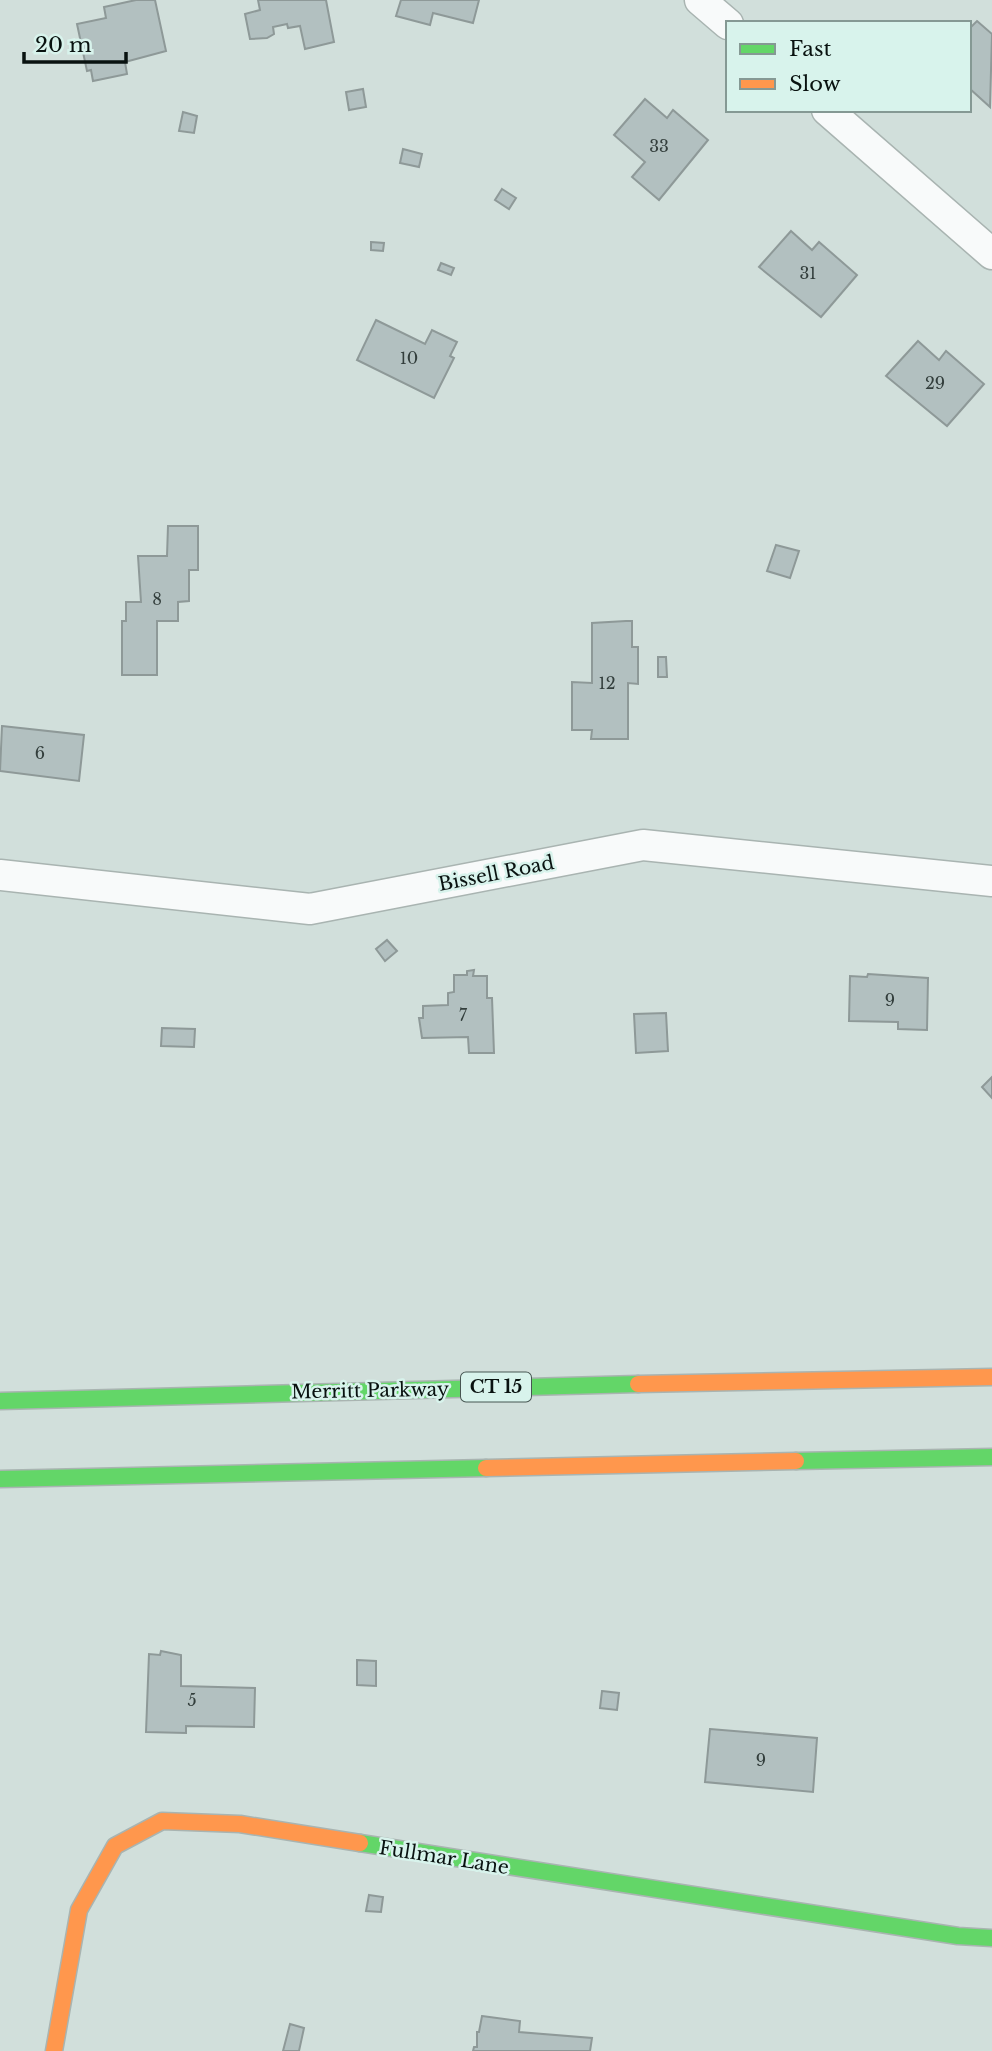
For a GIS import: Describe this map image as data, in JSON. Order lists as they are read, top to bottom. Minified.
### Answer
{"streets":{"main road":["CT 15","Merritt Parkway","Fullmar Lane"],"street":["Bissell Road"]},"house_numbers":["33","31","10","29","8","12","6","9","7","5","9"],"legend":["Fast","Slow"],"scale_bar":"20 m"}
